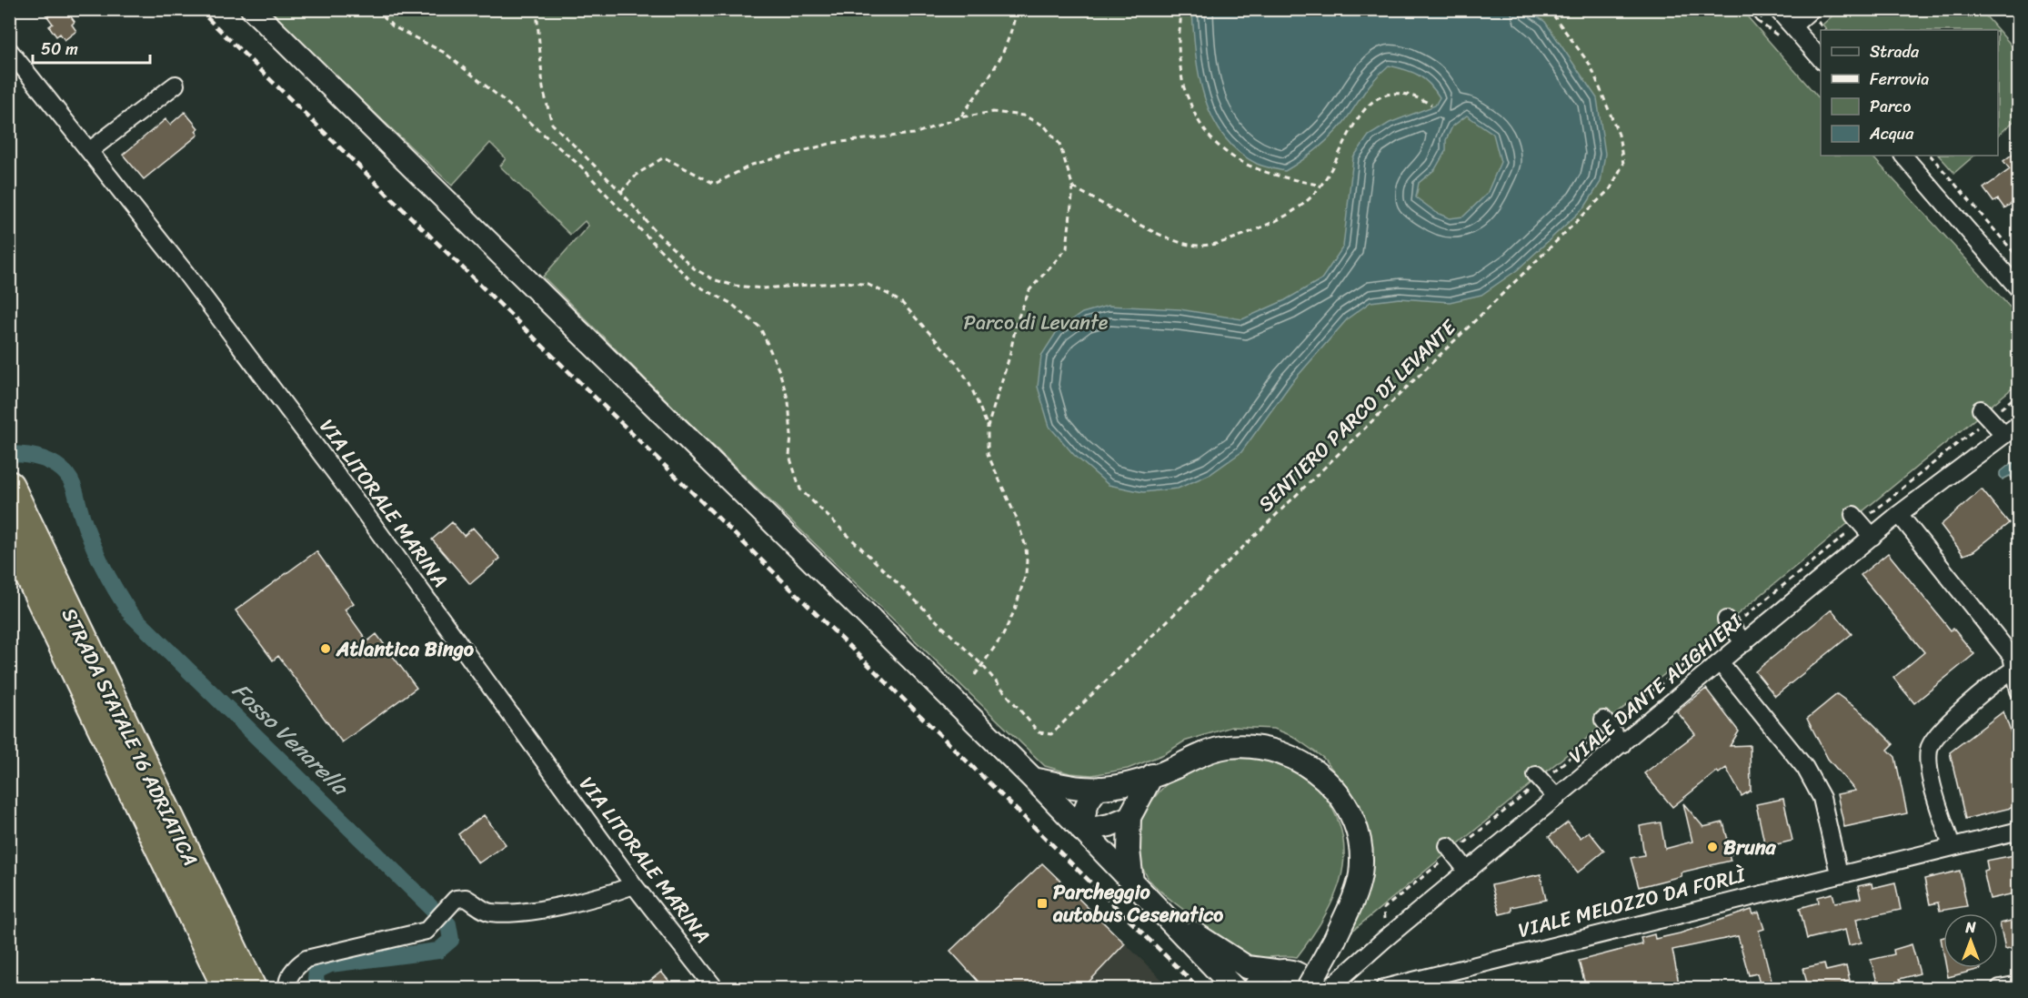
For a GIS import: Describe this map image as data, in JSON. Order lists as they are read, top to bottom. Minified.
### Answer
{"streets":{"highway":["STRADA STATALE 16 ADRIATICA"],"street":["VIA LITORALE MARINA","VIALE DANTE ALIGHIERI","VIALE MELOZZO DA FORLÌ"],"path":["SENTIERO PARCO DI LEVANTE"]},"water":["Fosso Venarella"],"parks":["Parco di Levante"],"places":{"other":["Atlantica Bingo","Bruna"],"transit":["Parcheggio autobus Cesenatico"]},"legend":["Strada","Ferrovia","Parco","Acqua"],"scale_bar":"50 m","north":"top"}
